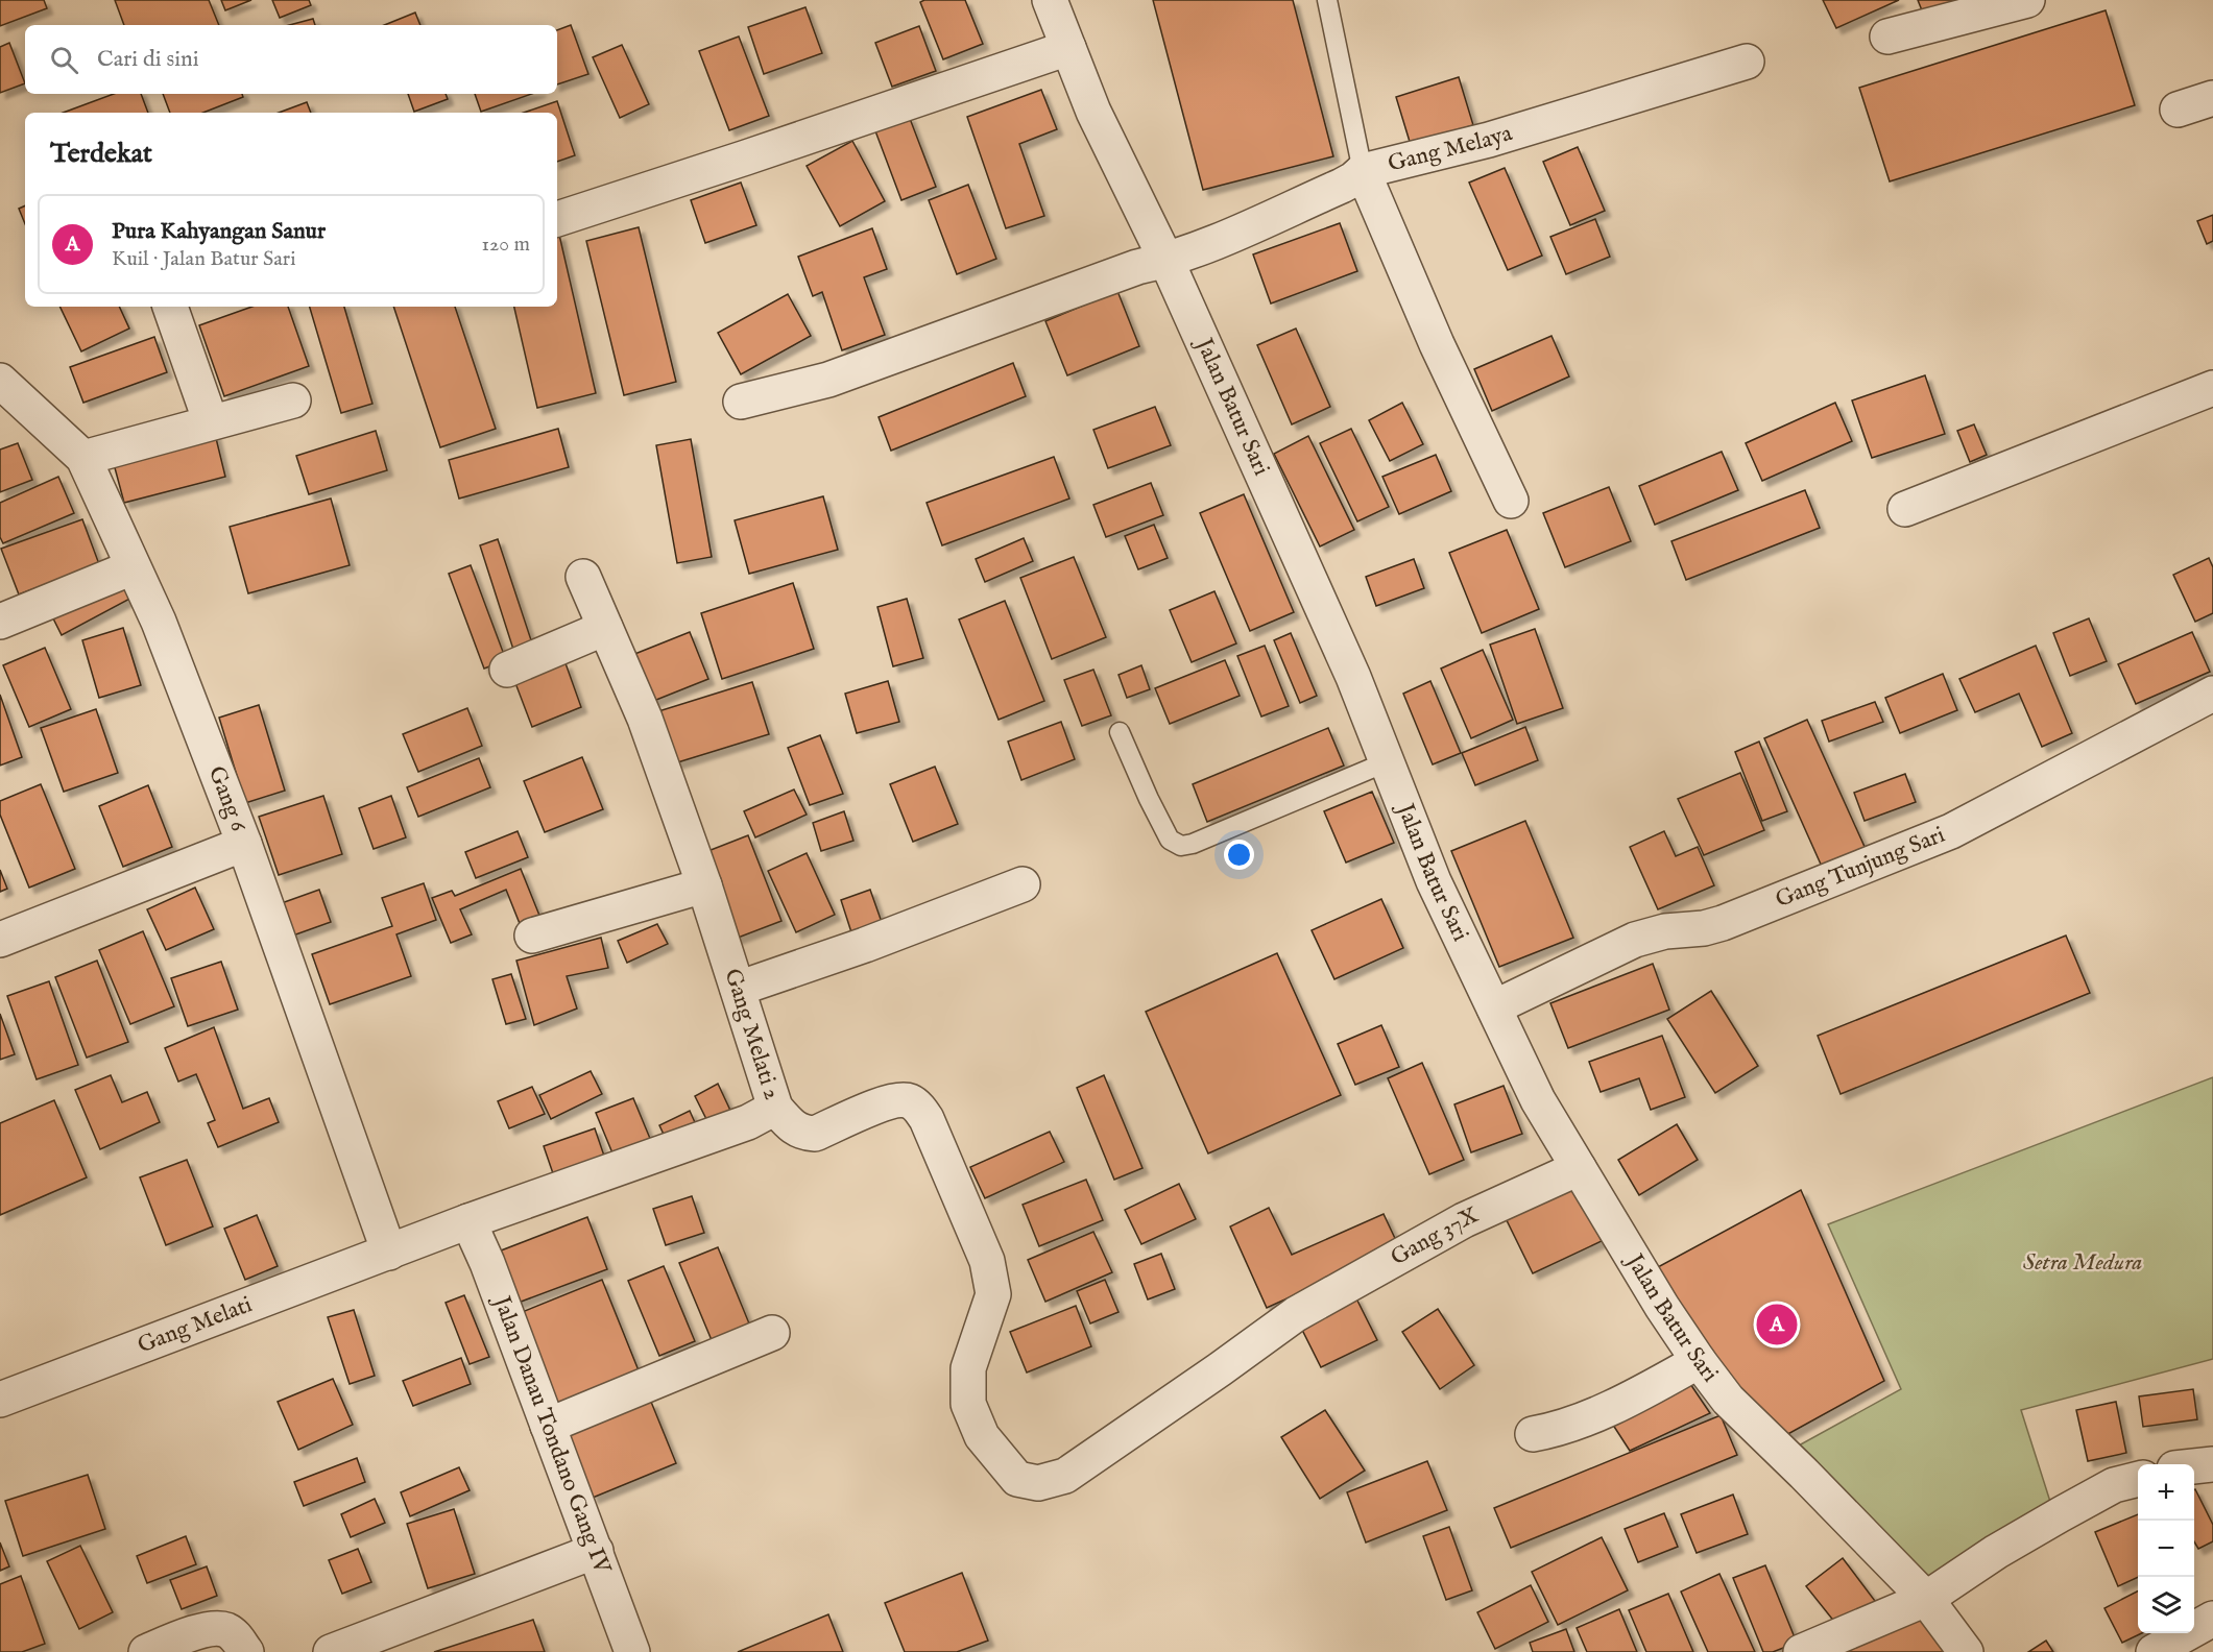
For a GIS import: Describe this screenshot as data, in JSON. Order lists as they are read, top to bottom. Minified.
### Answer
{"streets":{"street":["Gang Melaya","Jalan Batur Sari","Gang 6","Gang Tunjung Sari","Gang Melati 2","Gang 37X","Gang Melati","Jalan Danau Tondano Gang IV"]},"crossings":[["Gang Melaya","Jalan Batur Sari"],["Jalan Batur Sari","Gang Tunjung Sari"],["Jalan Batur Sari","Gang 37X"],["Gang 6","Gang Melati 2"],["Gang 6","Gang Melati"],["Gang Melati 2","Gang 37X"],["Gang Melati 2","Gang Melati"],["Gang Melati 2","Jalan Danau Tondano Gang IV"]],"parks":["Setra Medura"],"page":{"search":"Cari di sini","heading":"Terdekat","list":[{"mark":"A","name":"Pura Kahyangan Sanur","note":"Kuil · Jalan Batur Sari","value":"120 m"}],"pins":"A","map_buttons":["+","−"]}}
